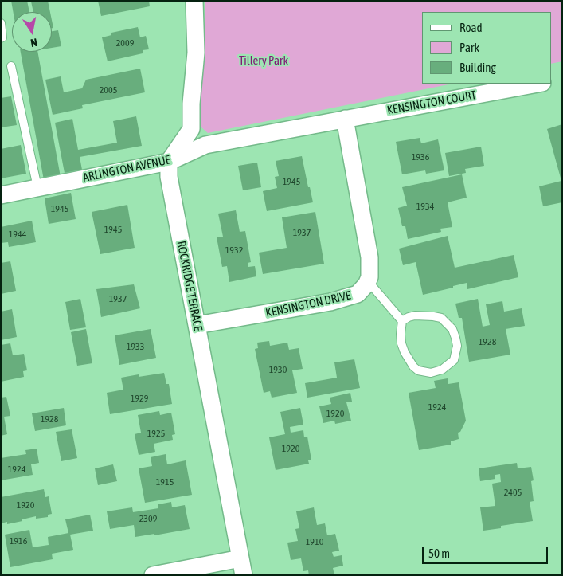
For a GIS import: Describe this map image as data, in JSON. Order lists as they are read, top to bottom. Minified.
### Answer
{"streets":{"street":["KENSINGTON COURT","ARLINGTON AVENUE","ROCKRIDGE TERRACE","KENSINGTON DRIVE"]},"crossings":[["KENSINGTON COURT","ARLINGTON AVENUE"],["ARLINGTON AVENUE","ROCKRIDGE TERRACE"],["ROCKRIDGE TERRACE","KENSINGTON DRIVE"]],"parks":["Tillery Park"],"house_numbers":["2009","2005","1936","1945","1934","1945","1945","1937","1944","1932","1937","1928","1933","1930","1929","1924","1920","1928","1925","1920","1924","1915","2405","1920","2309","1916","1910"],"legend":["Road","Park","Building"],"scale_bar":"50 m","north":"bottom"}
